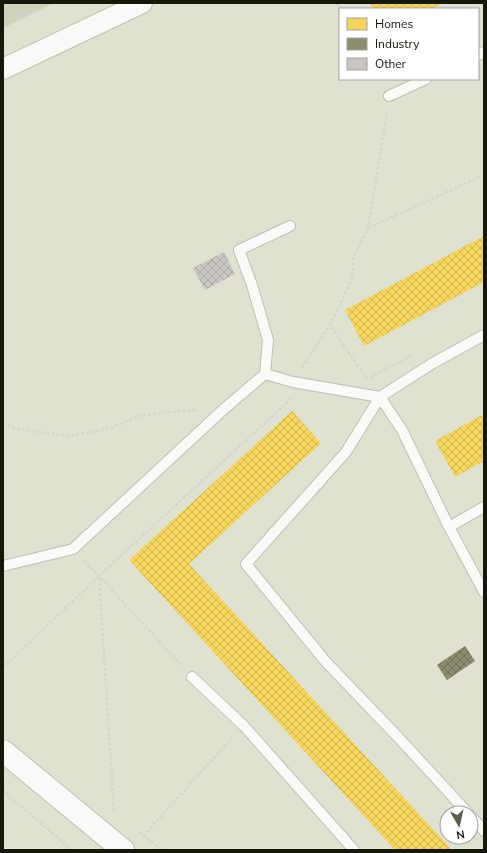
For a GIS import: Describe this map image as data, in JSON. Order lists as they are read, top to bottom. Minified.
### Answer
{"legend":["Homes","Industry","Other"],"north":"bottom"}
